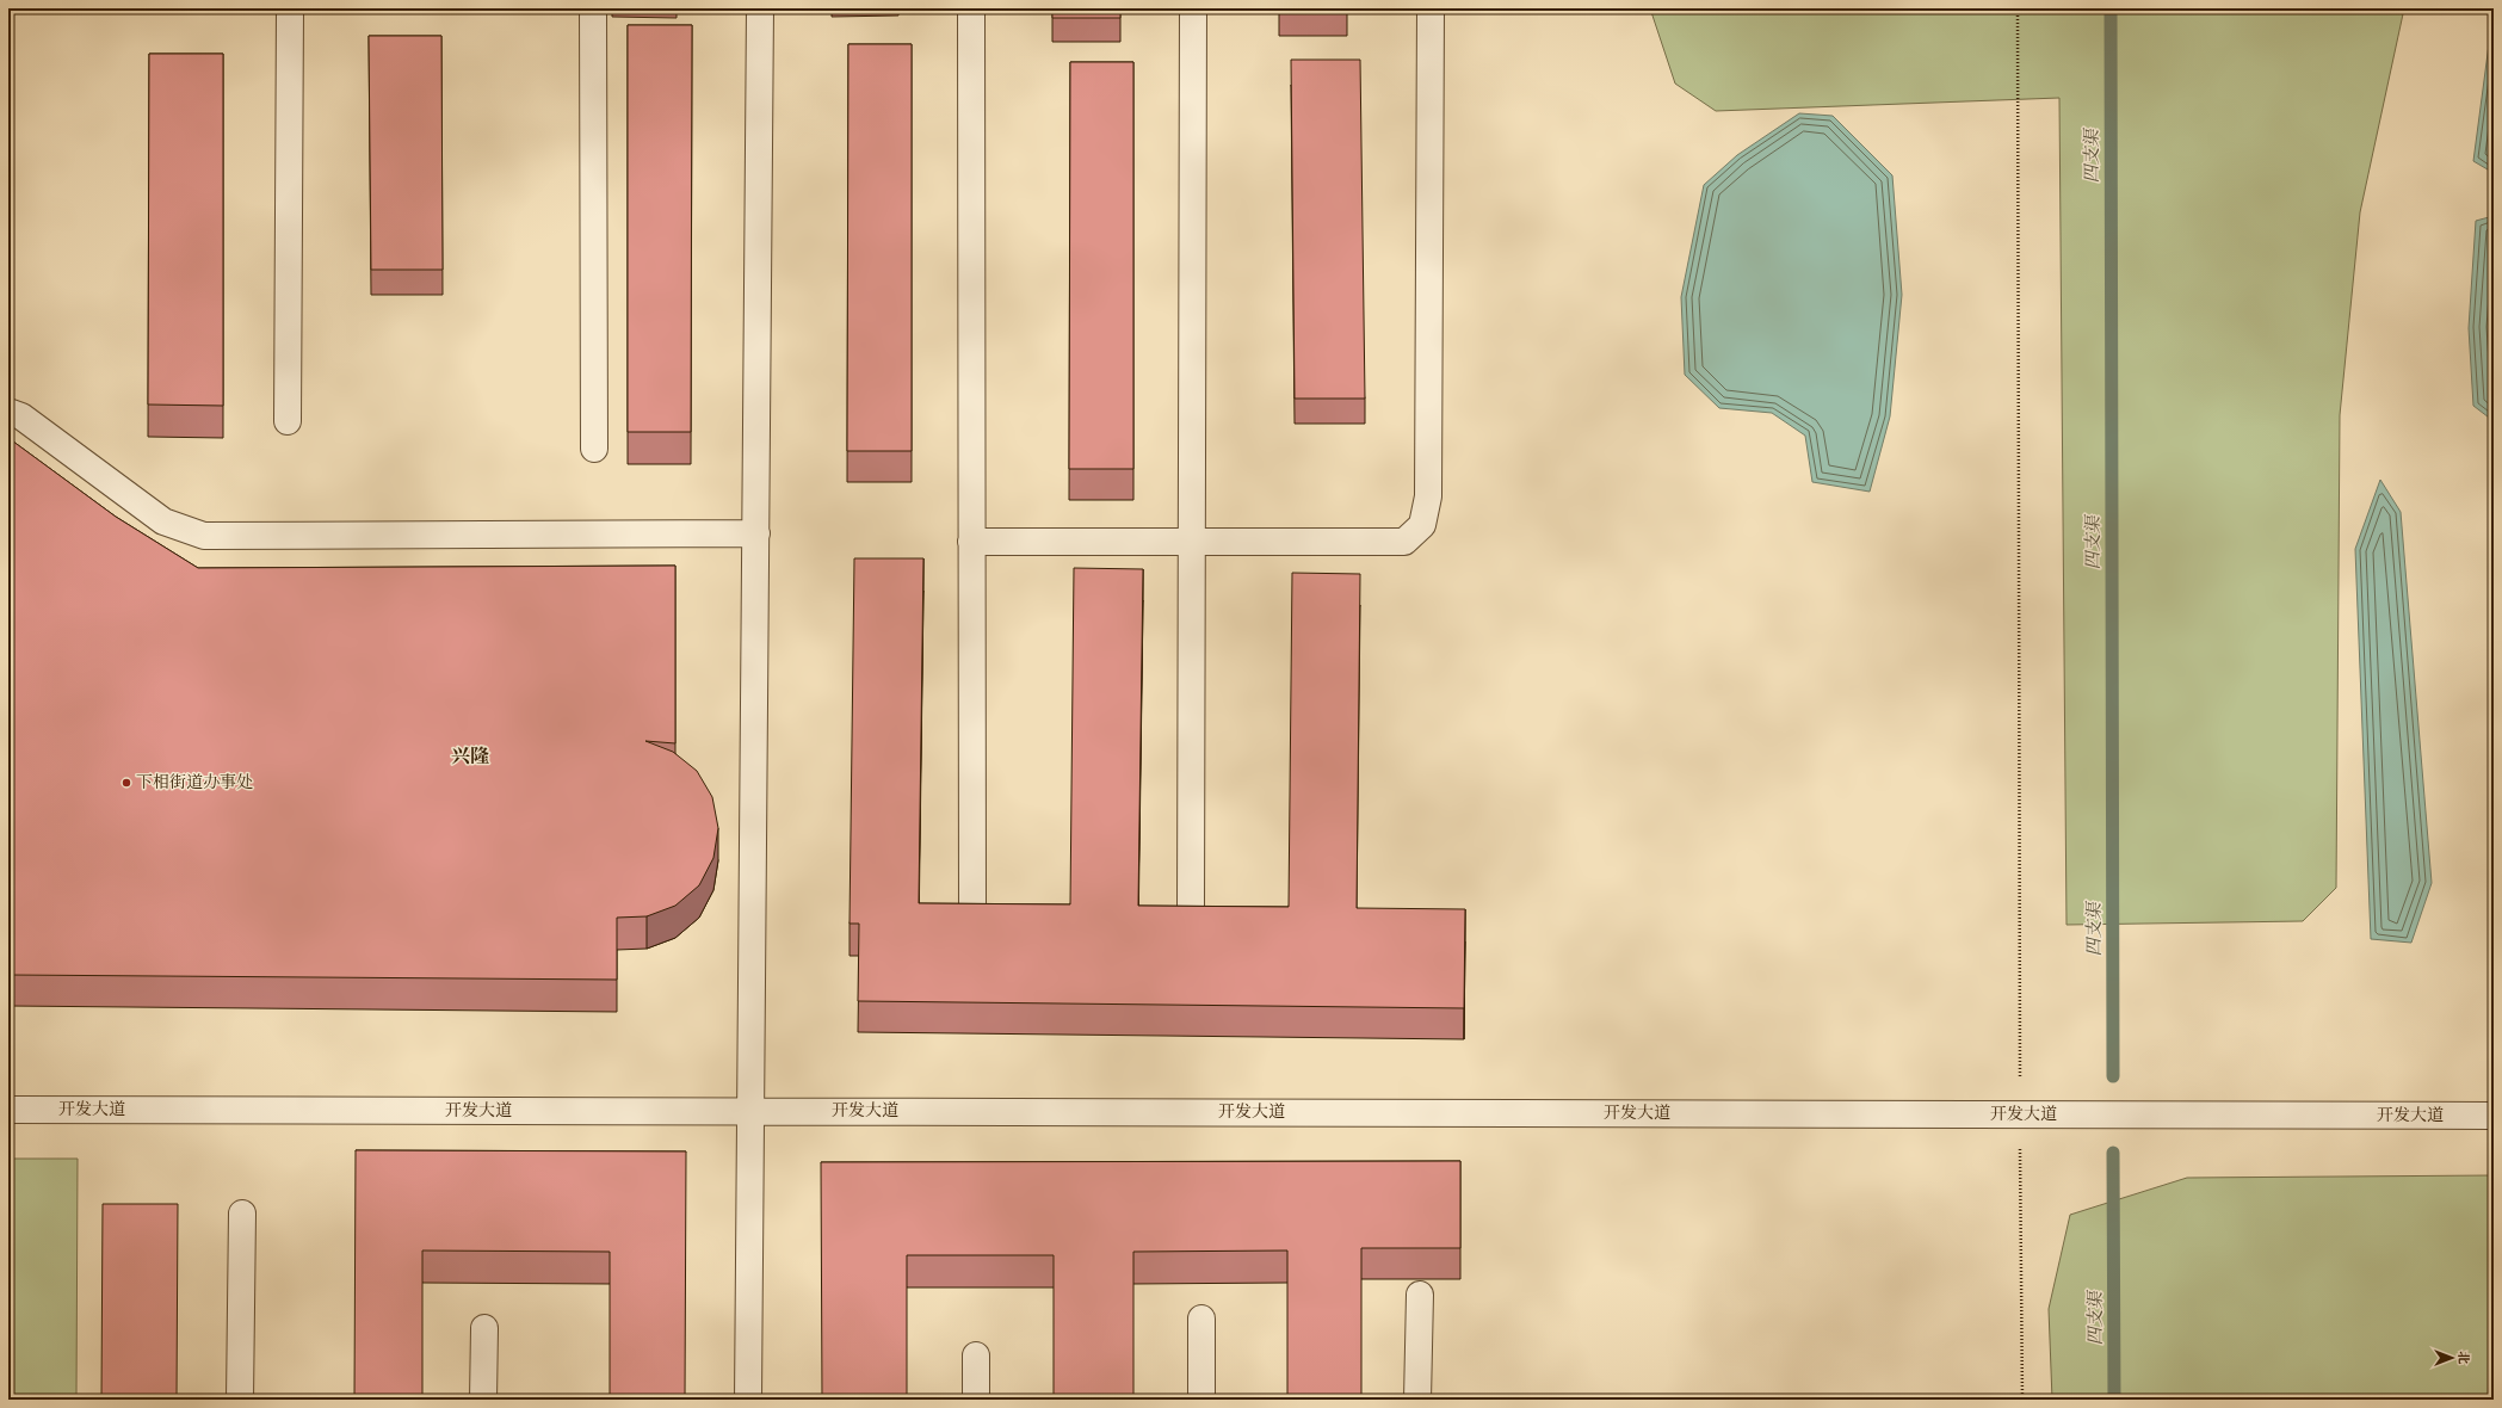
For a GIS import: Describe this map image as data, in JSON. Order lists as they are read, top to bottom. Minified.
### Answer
{"streets":{"street":["开发大道"]},"districts":["兴隆"],"water":["四支渠"],"places":["下相街道办事处"],"north":"right"}
